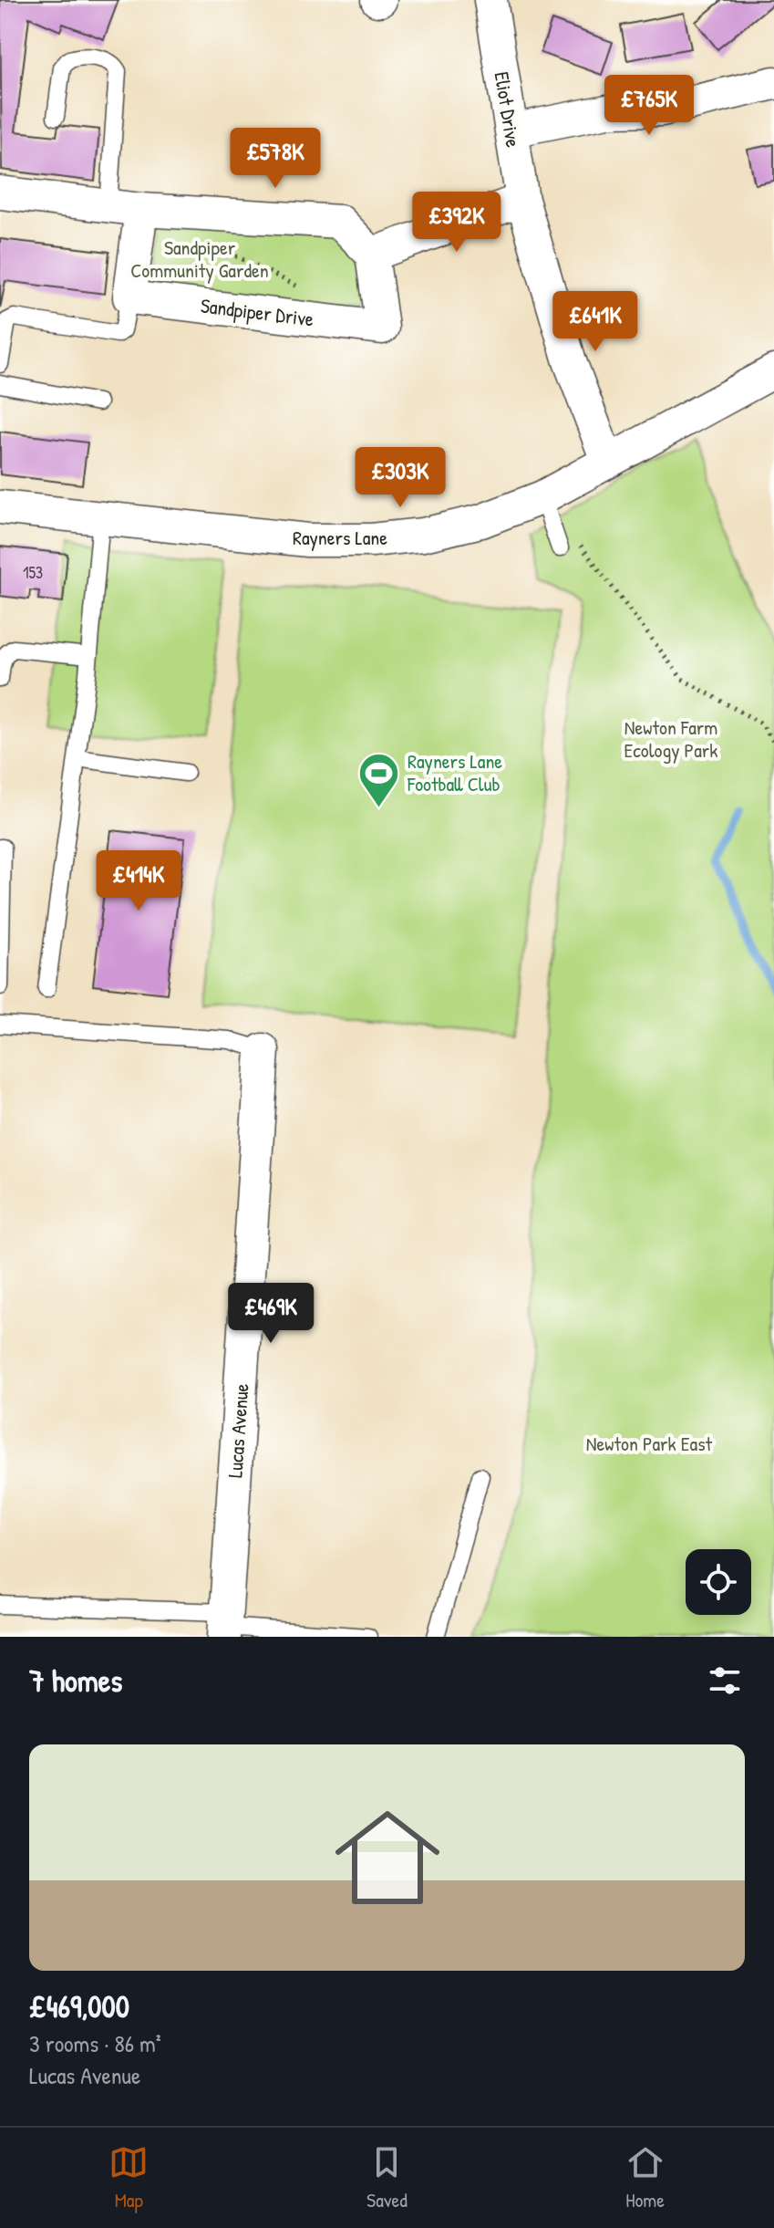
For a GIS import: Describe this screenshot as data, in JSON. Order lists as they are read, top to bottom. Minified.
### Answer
{"streets":{"street":["Eliot Drive","Sandpiper Drive","Rayners Lane","Lucas Avenue"]},"crossings":[["Eliot Drive","Rayners Lane"]],"parks":["Sandpiper Community Garden","Newton Farm Ecology Park","Newton Park East"],"places":{"sports":["Rayners Lane Football Club"]},"house_numbers":["153"],"page":{"price":["£765K","£578K","£392K","£641K","£303K","£414K","£469K"],"heading":"7 homes","list":[{"name":"£469,000","note":"3 rooms · 86 m² · Lucas Avenue"}],"tabs":["Map","Saved","Home"]}}
